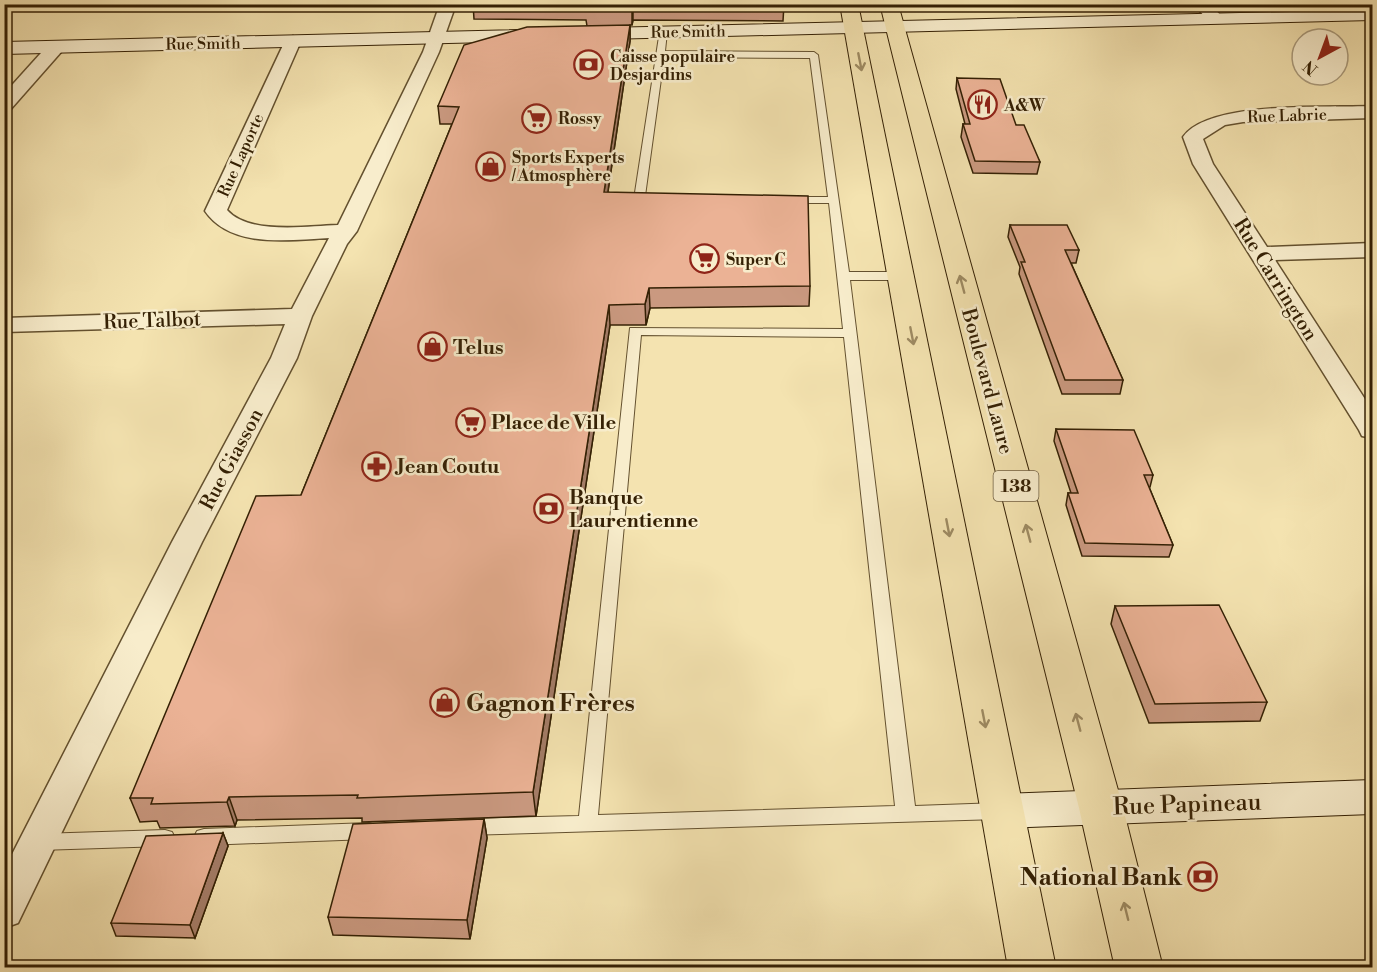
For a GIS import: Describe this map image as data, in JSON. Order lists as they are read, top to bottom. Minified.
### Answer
{"streets":{"highway":["Boulevard Laure","138"],"street":["Rue Smith","Rue Labrie","Rue Laporte","Rue Carrington","Rue Talbot","Rue Giasson","Rue Papineau"]},"crossings":[["Rue Smith","Rue Laporte"],["Rue Smith","Boulevard Laure"],["Rue Smith","Rue Giasson"],["Rue Labrie","Rue Carrington"],["Rue Laporte","Rue Giasson"],["Rue Talbot","Rue Giasson"],["Boulevard Laure","Rue Papineau"]],"places":{"bank":["Caisse populaire Desjardins","Banque Laurentienne","National Bank"],"restaurant":["A&W"],"supermarket":["Rossy","Super C","Place de Ville"],"shop":["Sports Experts / Atmosphère","Telus","Gagnon Frères"],"pharmacy":["Jean Coutu"]},"north":"bottom left"}
